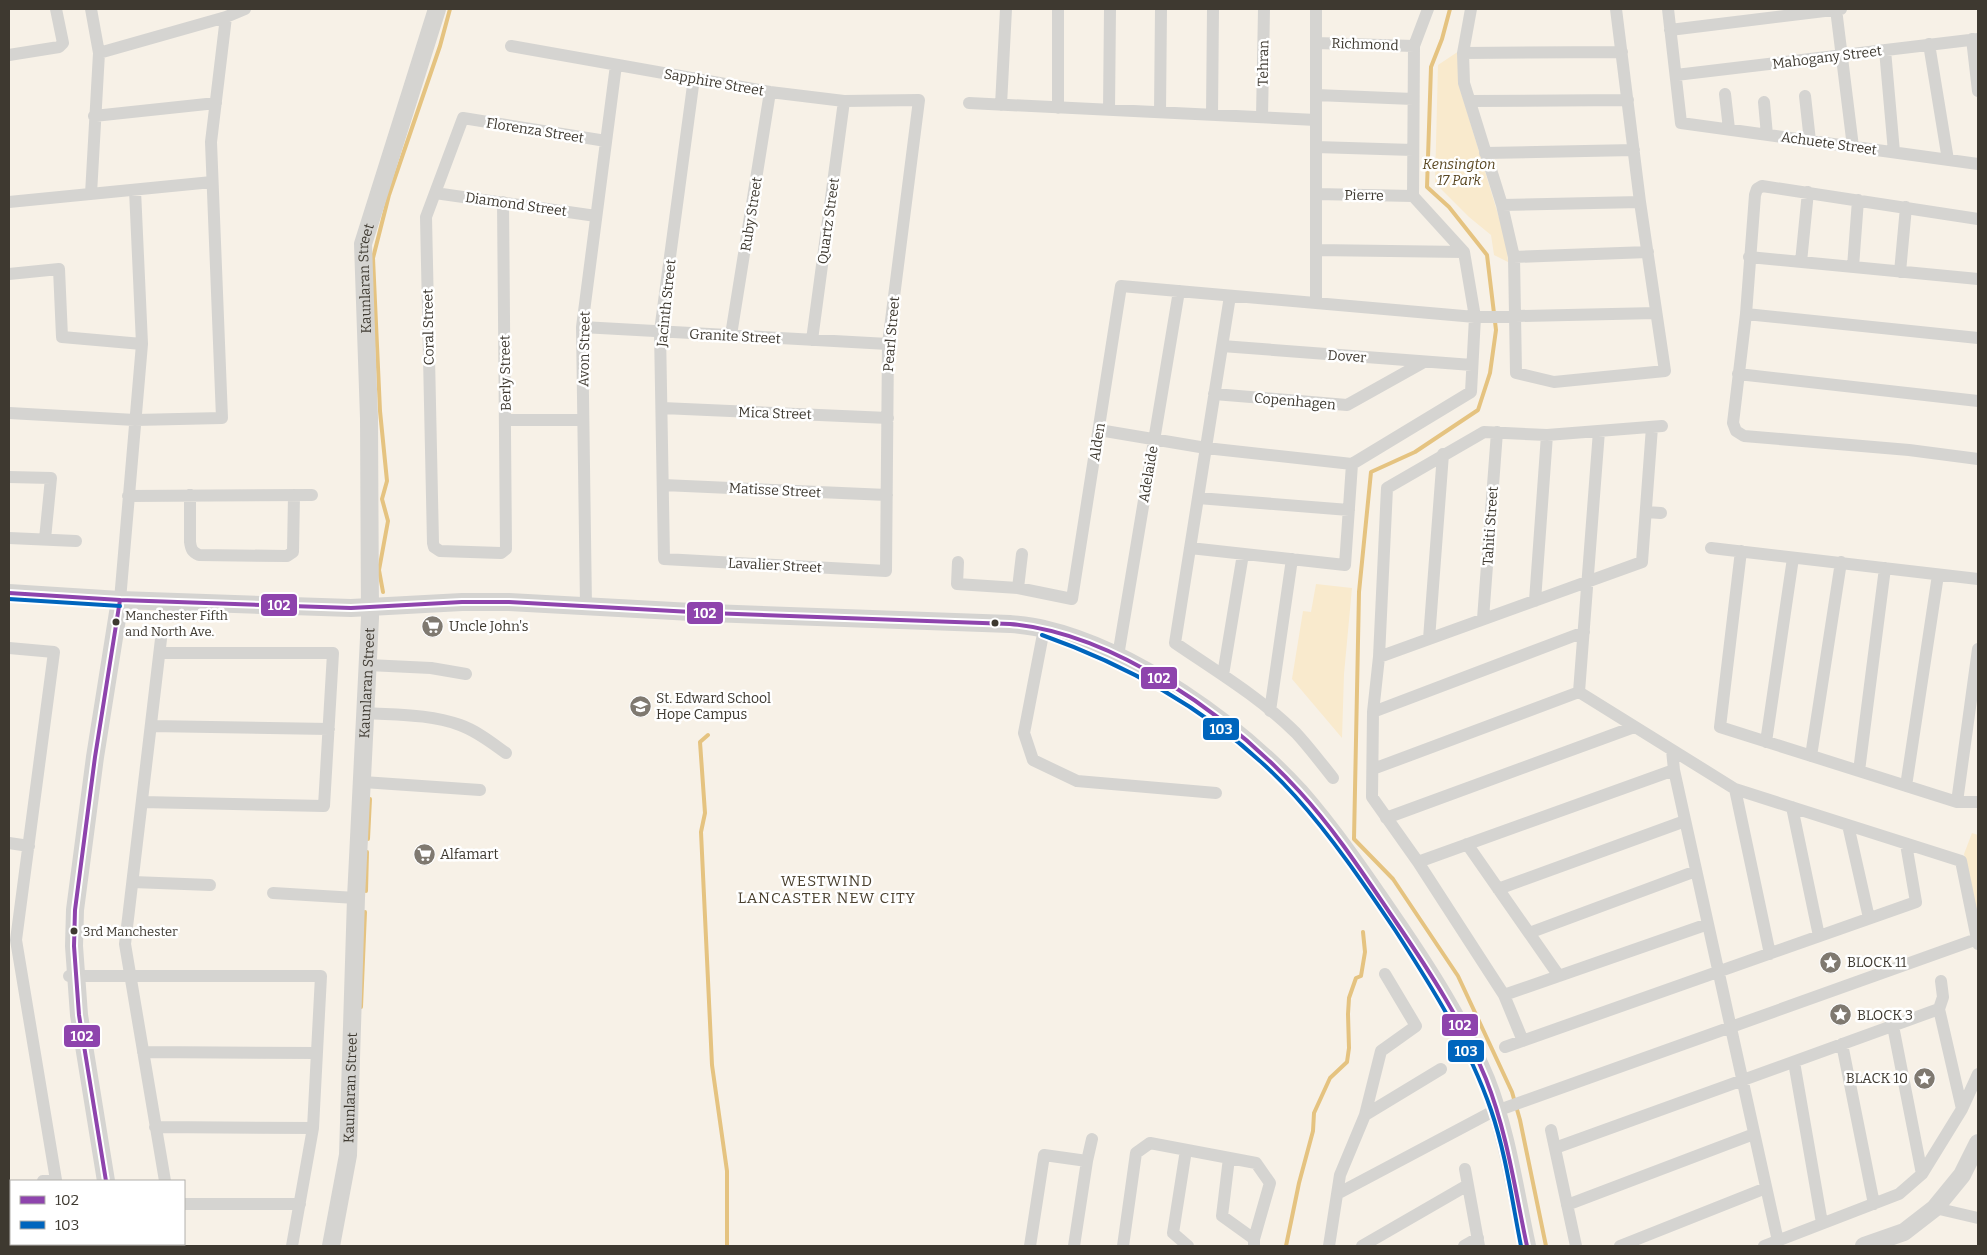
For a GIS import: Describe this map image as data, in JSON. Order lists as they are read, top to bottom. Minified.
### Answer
{"streets":{"street":["Richmond","Mahogany Street","Tehran","Sapphire Street","Florenza Street","Achuete Street","Pierre","Diamond Street","Ruby Street","Quartz Street","Kaunlaran Street","Jacinth Street","Coral Street","Pearl Street","Granite Street","Avon Street","Dover","Berly Street","Copenhagen","Mica Street","Alden","Adelaide","Matisse Street","Tahiti Street","Lavalier Street"]},"crossings":[["Mahogany Street","Achuete Street"],["Sapphire Street","Ruby Street"],["Sapphire Street","Quartz Street"],["Sapphire Street","Jacinth Street"],["Sapphire Street","Pearl Street"],["Sapphire Street","Avon Street"],["Florenza Street","Coral Street"],["Florenza Street","Avon Street"],["Diamond Street","Coral Street"],["Diamond Street","Avon Street"],["Diamond Street","Berly Street"],["Ruby Street","Granite Street"],["Quartz Street","Granite Street"],["Jacinth Street","Granite Street"],["Jacinth Street","Mica Street"],["Jacinth Street","Matisse Street"],["Jacinth Street","Lavalier Street"],["Coral Street","Berly Street"],["Pearl Street","Granite Street"],["Pearl Street","Mica Street"],["Pearl Street","Matisse Street"],["Pearl Street","Lavalier Street"],["Granite Street","Avon Street"],["Dover","Copenhagen"],["Alden","Adelaide"]],"districts":["WESTWIND LANCASTER NEW CITY"],"parks":["Kensington 17 Park"],"places":{"other":["Manchester Fifth and North Ave.","3rd Manchester"],"supermarket":["Uncle John's","Alfamart"],"school or university":["St. Edward School Hope Campus"],"place":["BLOCK 11","BLOCK 3","BLACK 10"]},"lines":["transit line 102","transit line 103"],"legend":["102","103"]}
